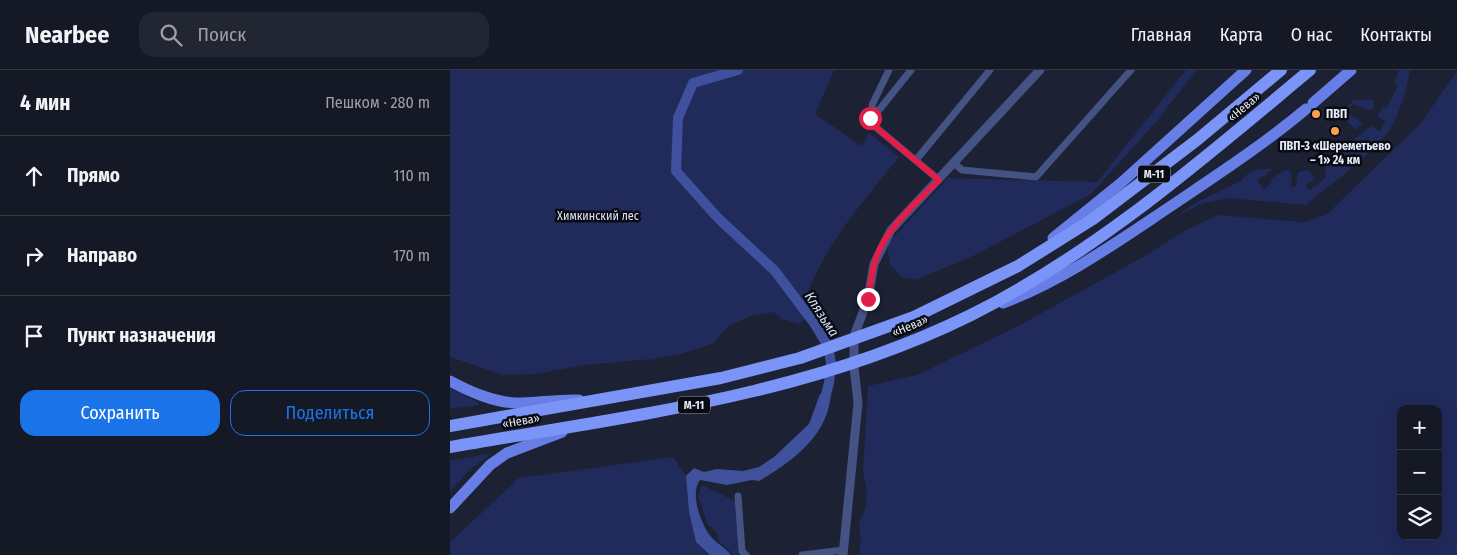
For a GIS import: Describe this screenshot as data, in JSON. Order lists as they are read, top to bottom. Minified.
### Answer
{"streets":{"highway":["«Нева»","М-11"]},"crossings":[["«Нева»","М-11"]],"water":["Клязьма"],"parks":["Химкинский лес"],"places":["ПВП","ПВП-3 «Шереметьево – 1» 24 км"],"page":{"header":"Nearbee","search":"Поиск","nav":["Главная","Карта","О нас","Контакты"],"heading":["4 мин","Пешком · 280 m"],"list":[["Прямо","110 m"],["Направо","170 m"],"Пункт назначения"],"buttons":["Сохранить","Поделиться"],"map_buttons":["+","−"]}}
